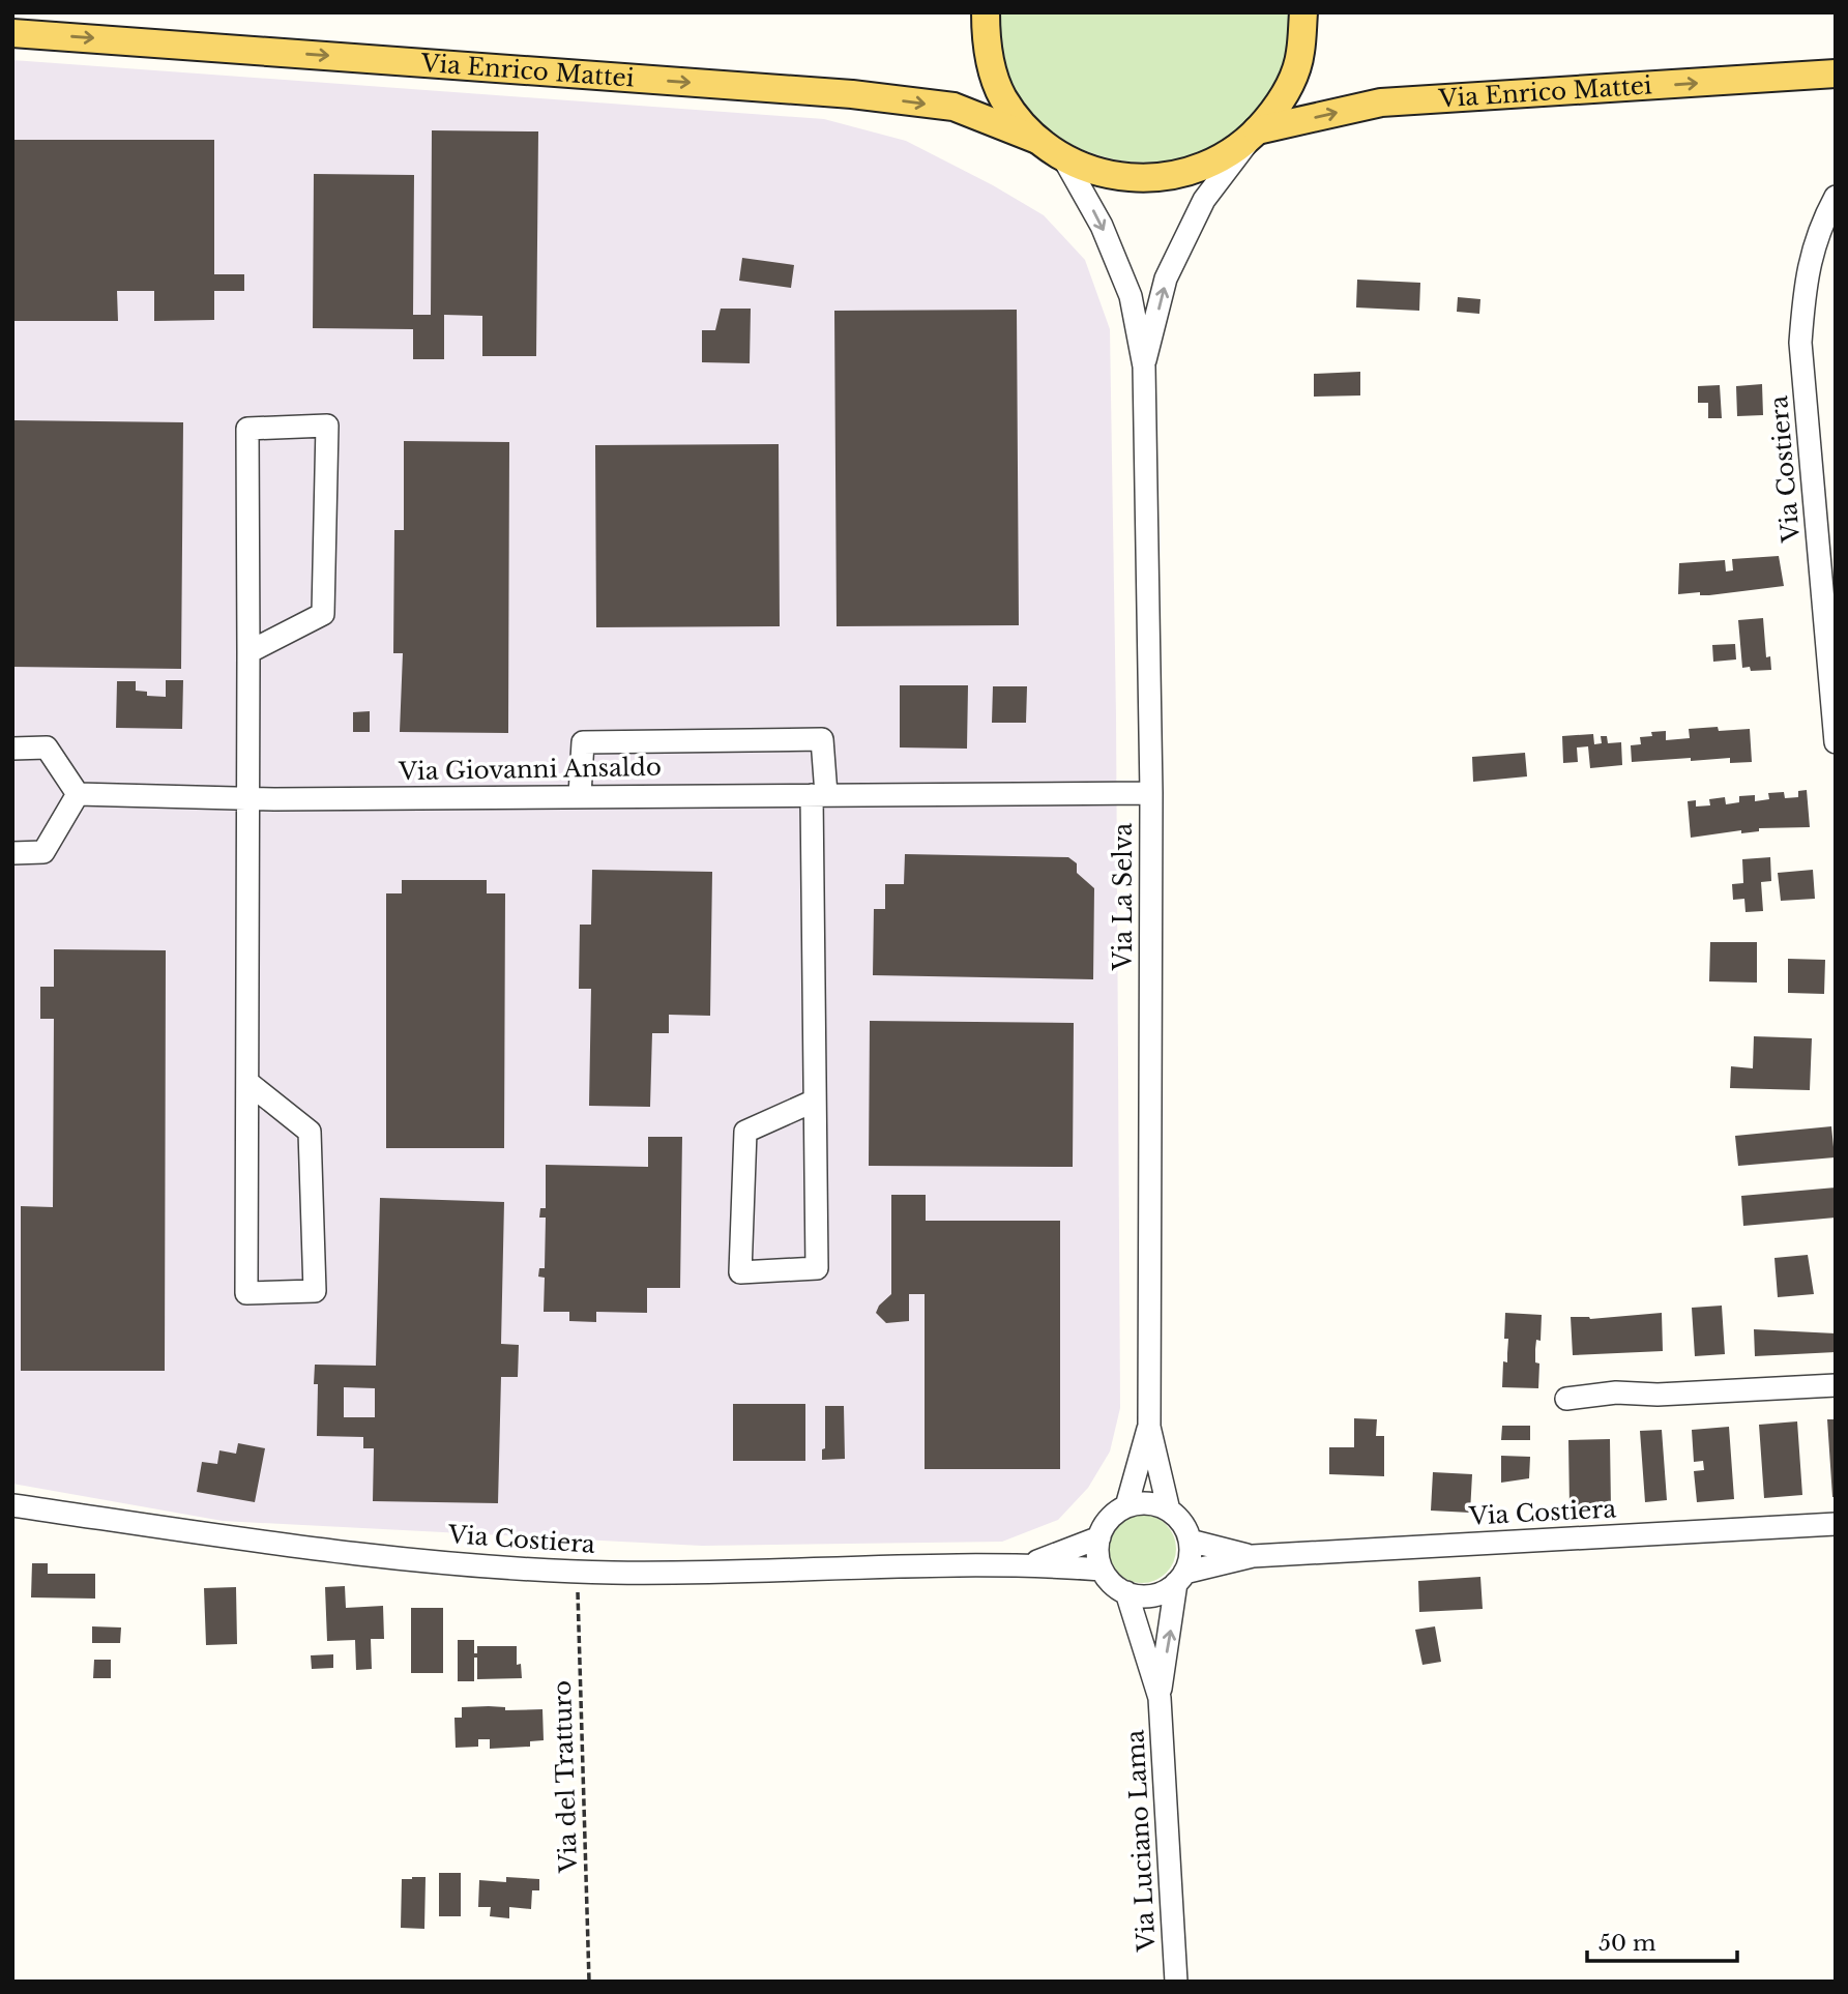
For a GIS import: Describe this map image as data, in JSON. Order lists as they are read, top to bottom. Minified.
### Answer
{"streets":{"main road":["Via Enrico Mattei"],"street":["Via Costiera","Via Giovanni Ansaldo","Via La Selva","Via Luciano Lama"],"path":["Via del Tratturo"]},"crossings":[["Via Enrico Mattei","Via La Selva"],["Via Costiera","Via La Selva"],["Via Costiera","Via del Tratturo"],["Via Costiera","Via Luciano Lama"],["Via Giovanni Ansaldo","Via La Selva"],["Via La Selva","Via Luciano Lama"]],"one_way":["Via Enrico Mattei"],"scale_bar":"50 m"}
